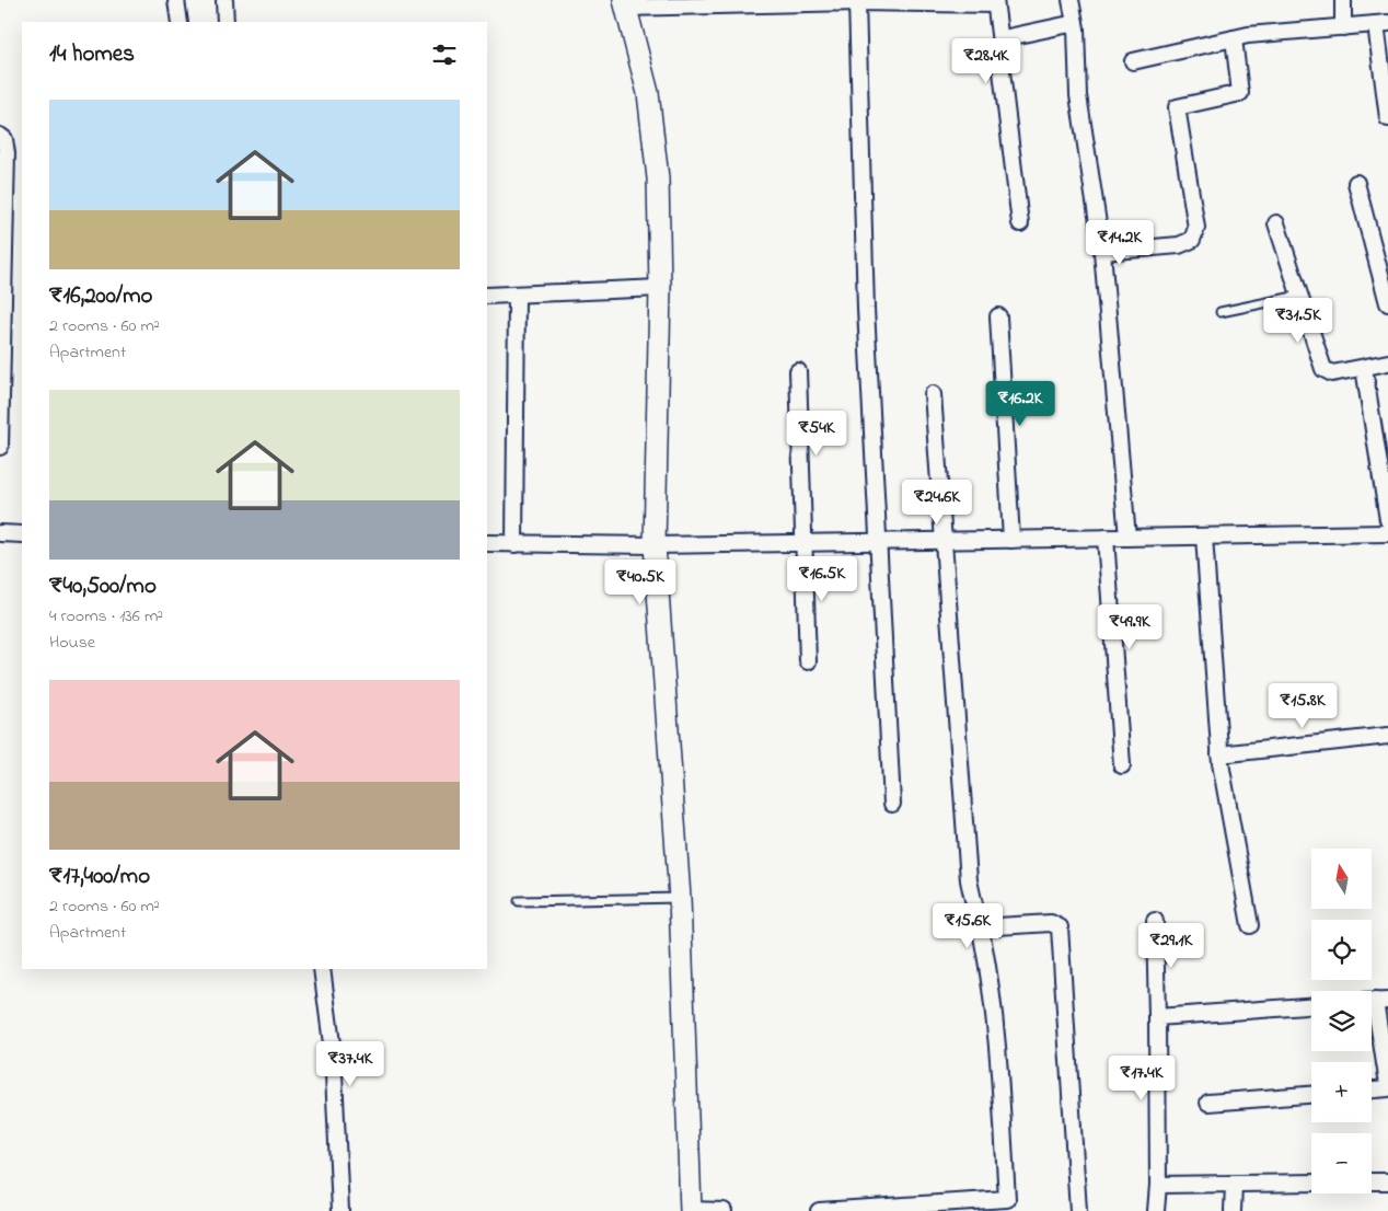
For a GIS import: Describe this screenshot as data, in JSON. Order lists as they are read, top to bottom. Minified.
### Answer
{"north":"top","page":{"heading":"14 homes","price":["₹28.4K","₹14.2K","₹31.5K","₹16.2K","₹54K","₹24.6K","₹16.5K","₹40.5K","₹49.9K","₹15.8K","₹15.6K","₹29.1K","₹37.4K","₹17.4K"],"list":[{"name":"₹16,200/mo","note":"2 rooms · 60 m² · Apartment"},{"name":"₹40,500/mo","note":"4 rooms · 136 m² · House"},{"name":"₹17,400/mo","note":"2 rooms · 60 m² · Apartment"}],"map_buttons":["+","−"]}}
